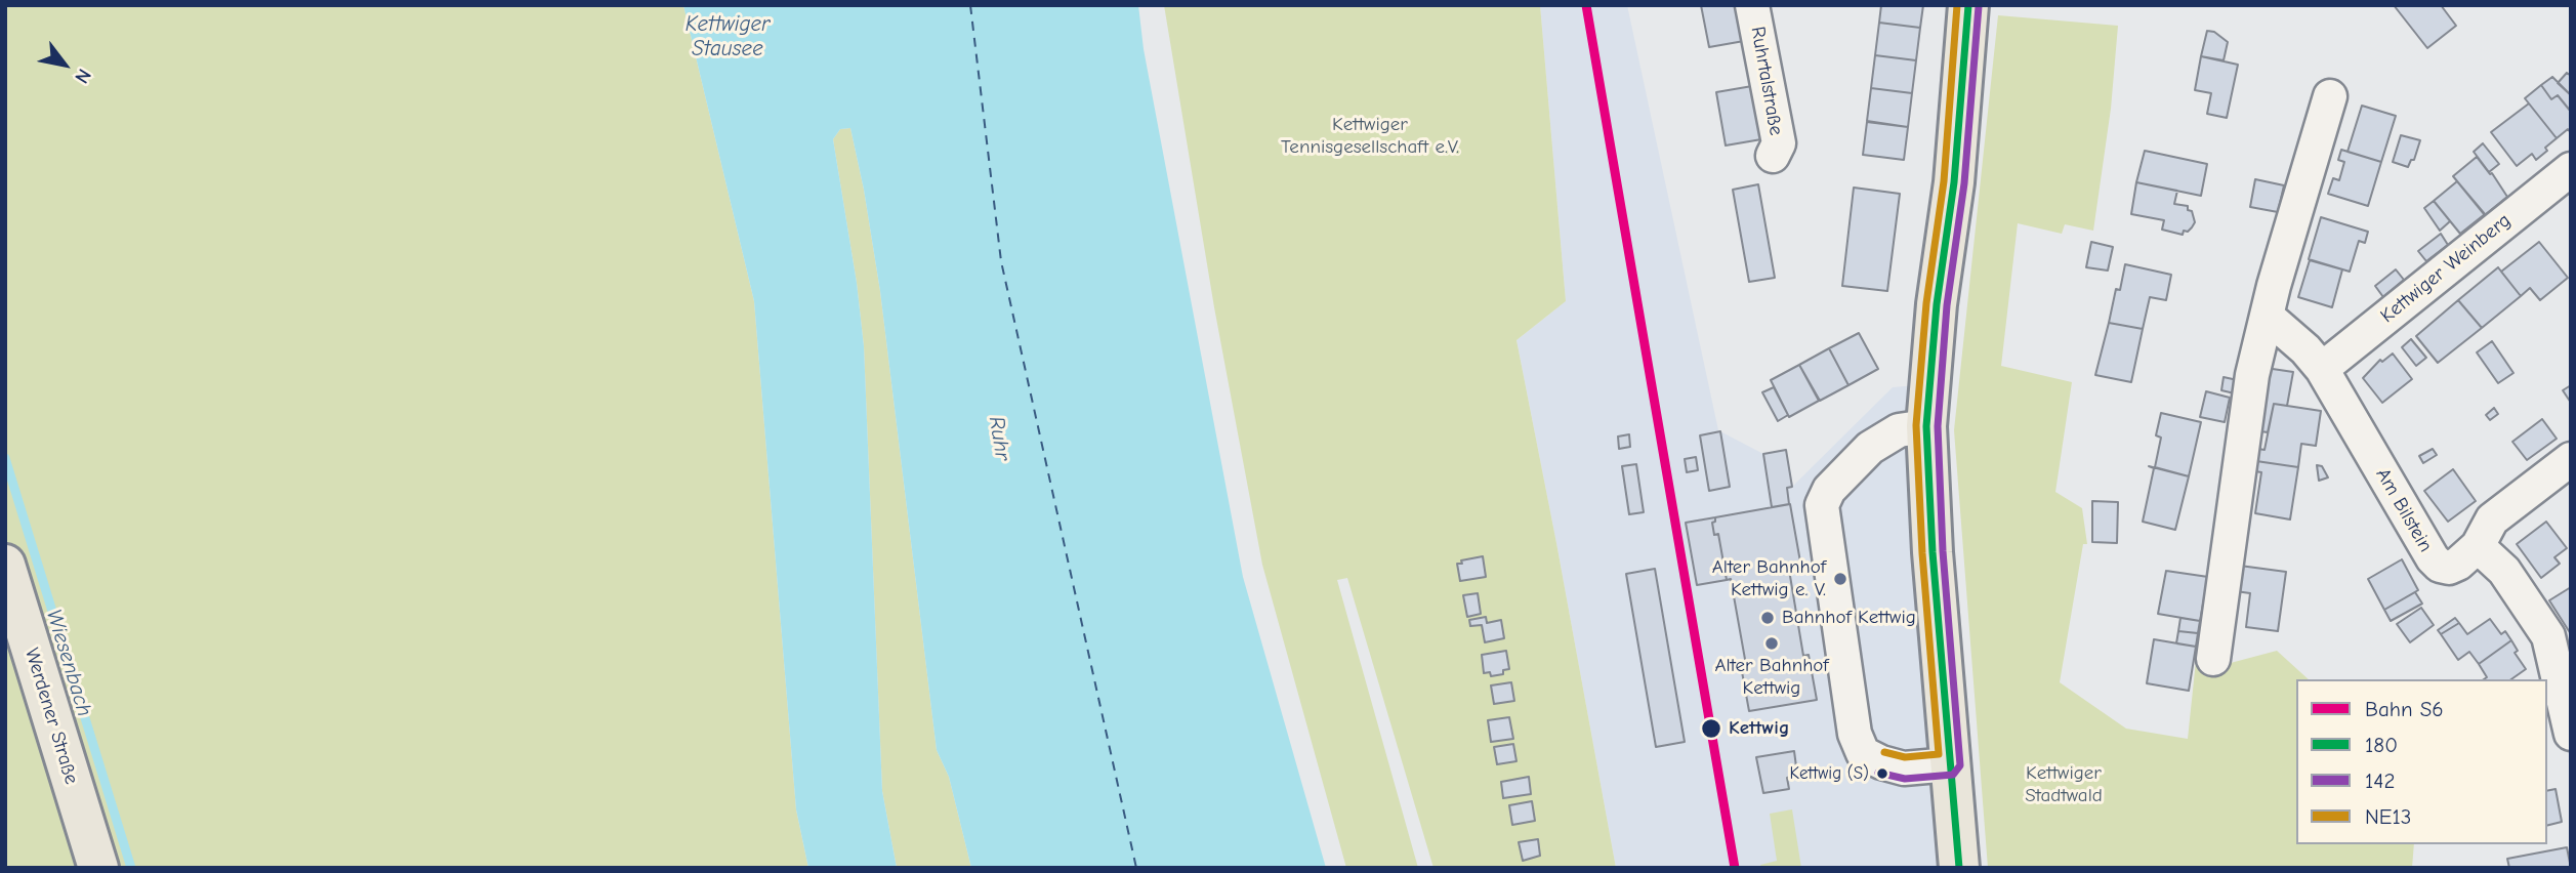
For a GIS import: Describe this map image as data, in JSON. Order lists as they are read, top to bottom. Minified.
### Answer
{"streets":{"main road":["Werdener Straße"],"street":["Ruhrtalstraße","Kettwiger Weinberg","Am Bilstein"]},"crossings":[["Kettwiger Weinberg","Am Bilstein"]],"water":["Kettwiger Stausee","Ruhr","Wiesenbach"],"parks":["Kettwiger Tennisgesellschaft e.V.","Kettwiger Stadtwald"],"places":["Alter Bahnhof Kettwig e. V.","Bahnhof Kettwig","Alter Bahnhof Kettwig","Kettwig","Kettwig (S)"],"lines":["rail line S6","transit line 180","transit line NE13","transit line 142"],"legend":["Bahn S6","180","142","NE13"],"north":"bottom right"}
